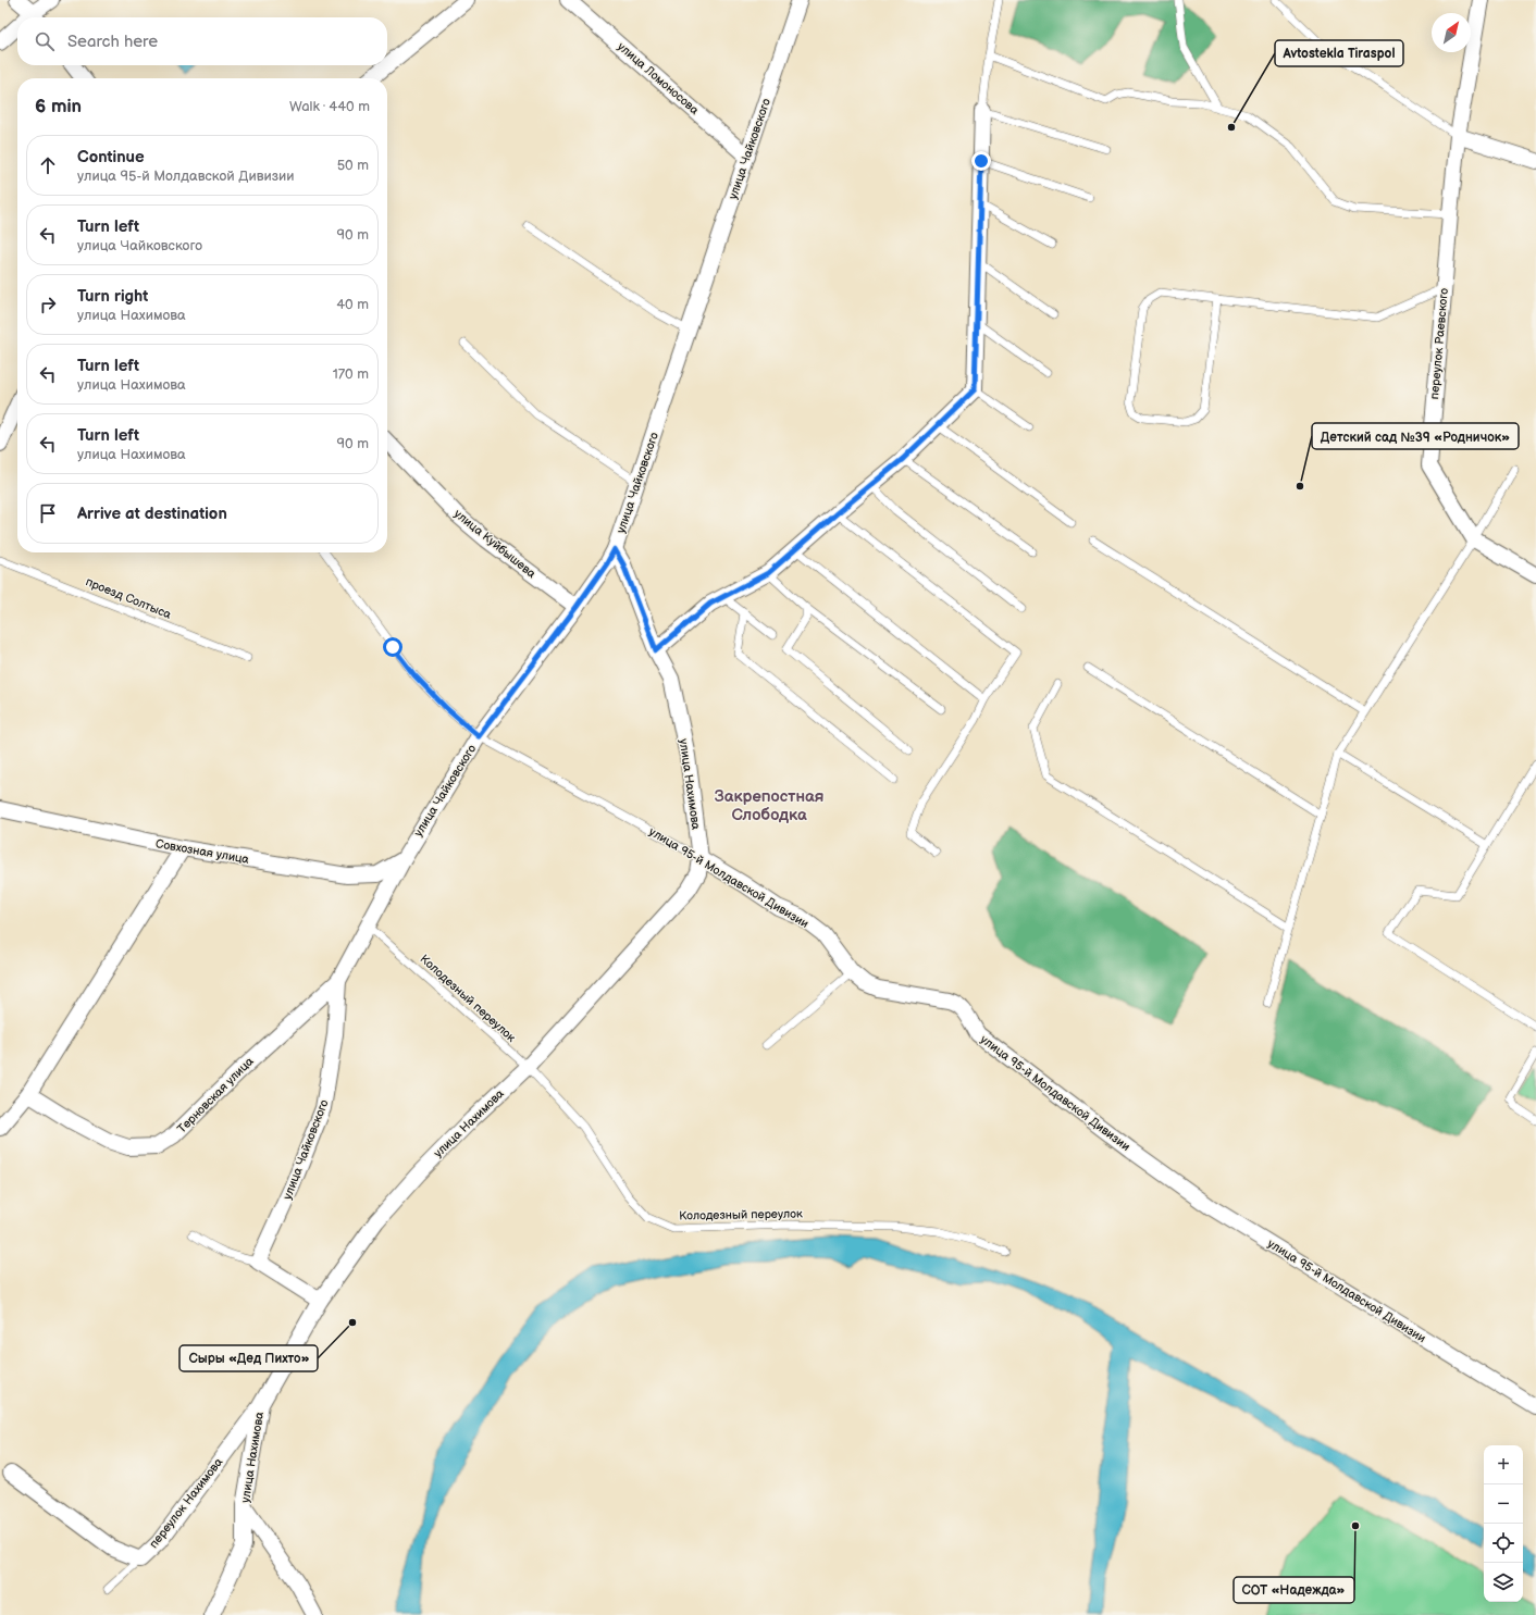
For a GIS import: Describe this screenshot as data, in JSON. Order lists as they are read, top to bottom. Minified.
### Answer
{"streets":{"street":["улица Ломоносова","улица Чайковского","переулок Раевского","улица Куйбышева","улица Нахимова","Совхозная улица","улица 95-й Молдавской Дивизии","Терновская улица","переулок Нахимова"],"lane":["проезд Солтыса","Колодезный переулок"]},"crossings":[["улица Ломоносова","улица Чайковского"],["улица Чайковского","улица Куйбышева"],["улица Чайковского","улица Нахимова"],["улица Чайковского","Совхозная улица"],["улица Чайковского","улица 95-й Молдавской Дивизии"],["улица Чайковского","Колодезный переулок"],["улица Чайковского","Терновская улица"],["улица Нахимова","улица 95-й Молдавской Дивизии"],["улица Нахимова","Колодезный переулок"],["улица Нахимова","переулок Нахимова"]],"districts":["Закрепостная Слободка"],"places":["Avtostekla Tiraspol","Детский сад №39 «Родничок»","Сыры «Дед Пихто»","СОТ «Надежда»"],"north":"top right","page":{"search":"Search here","heading":["6 min","Walk · 440 m"],"list":[["Continue","улица 95-й Молдавской Дивизии","50 m"],["Turn left","улица Чайковского","90 m"],["Turn right","улица Нахимова","40 m"],["Turn left","улица Нахимова","170 m"],["Turn left","улица Нахимова","90 m"],"Arrive at destination"],"map_buttons":["+","−"]}}
